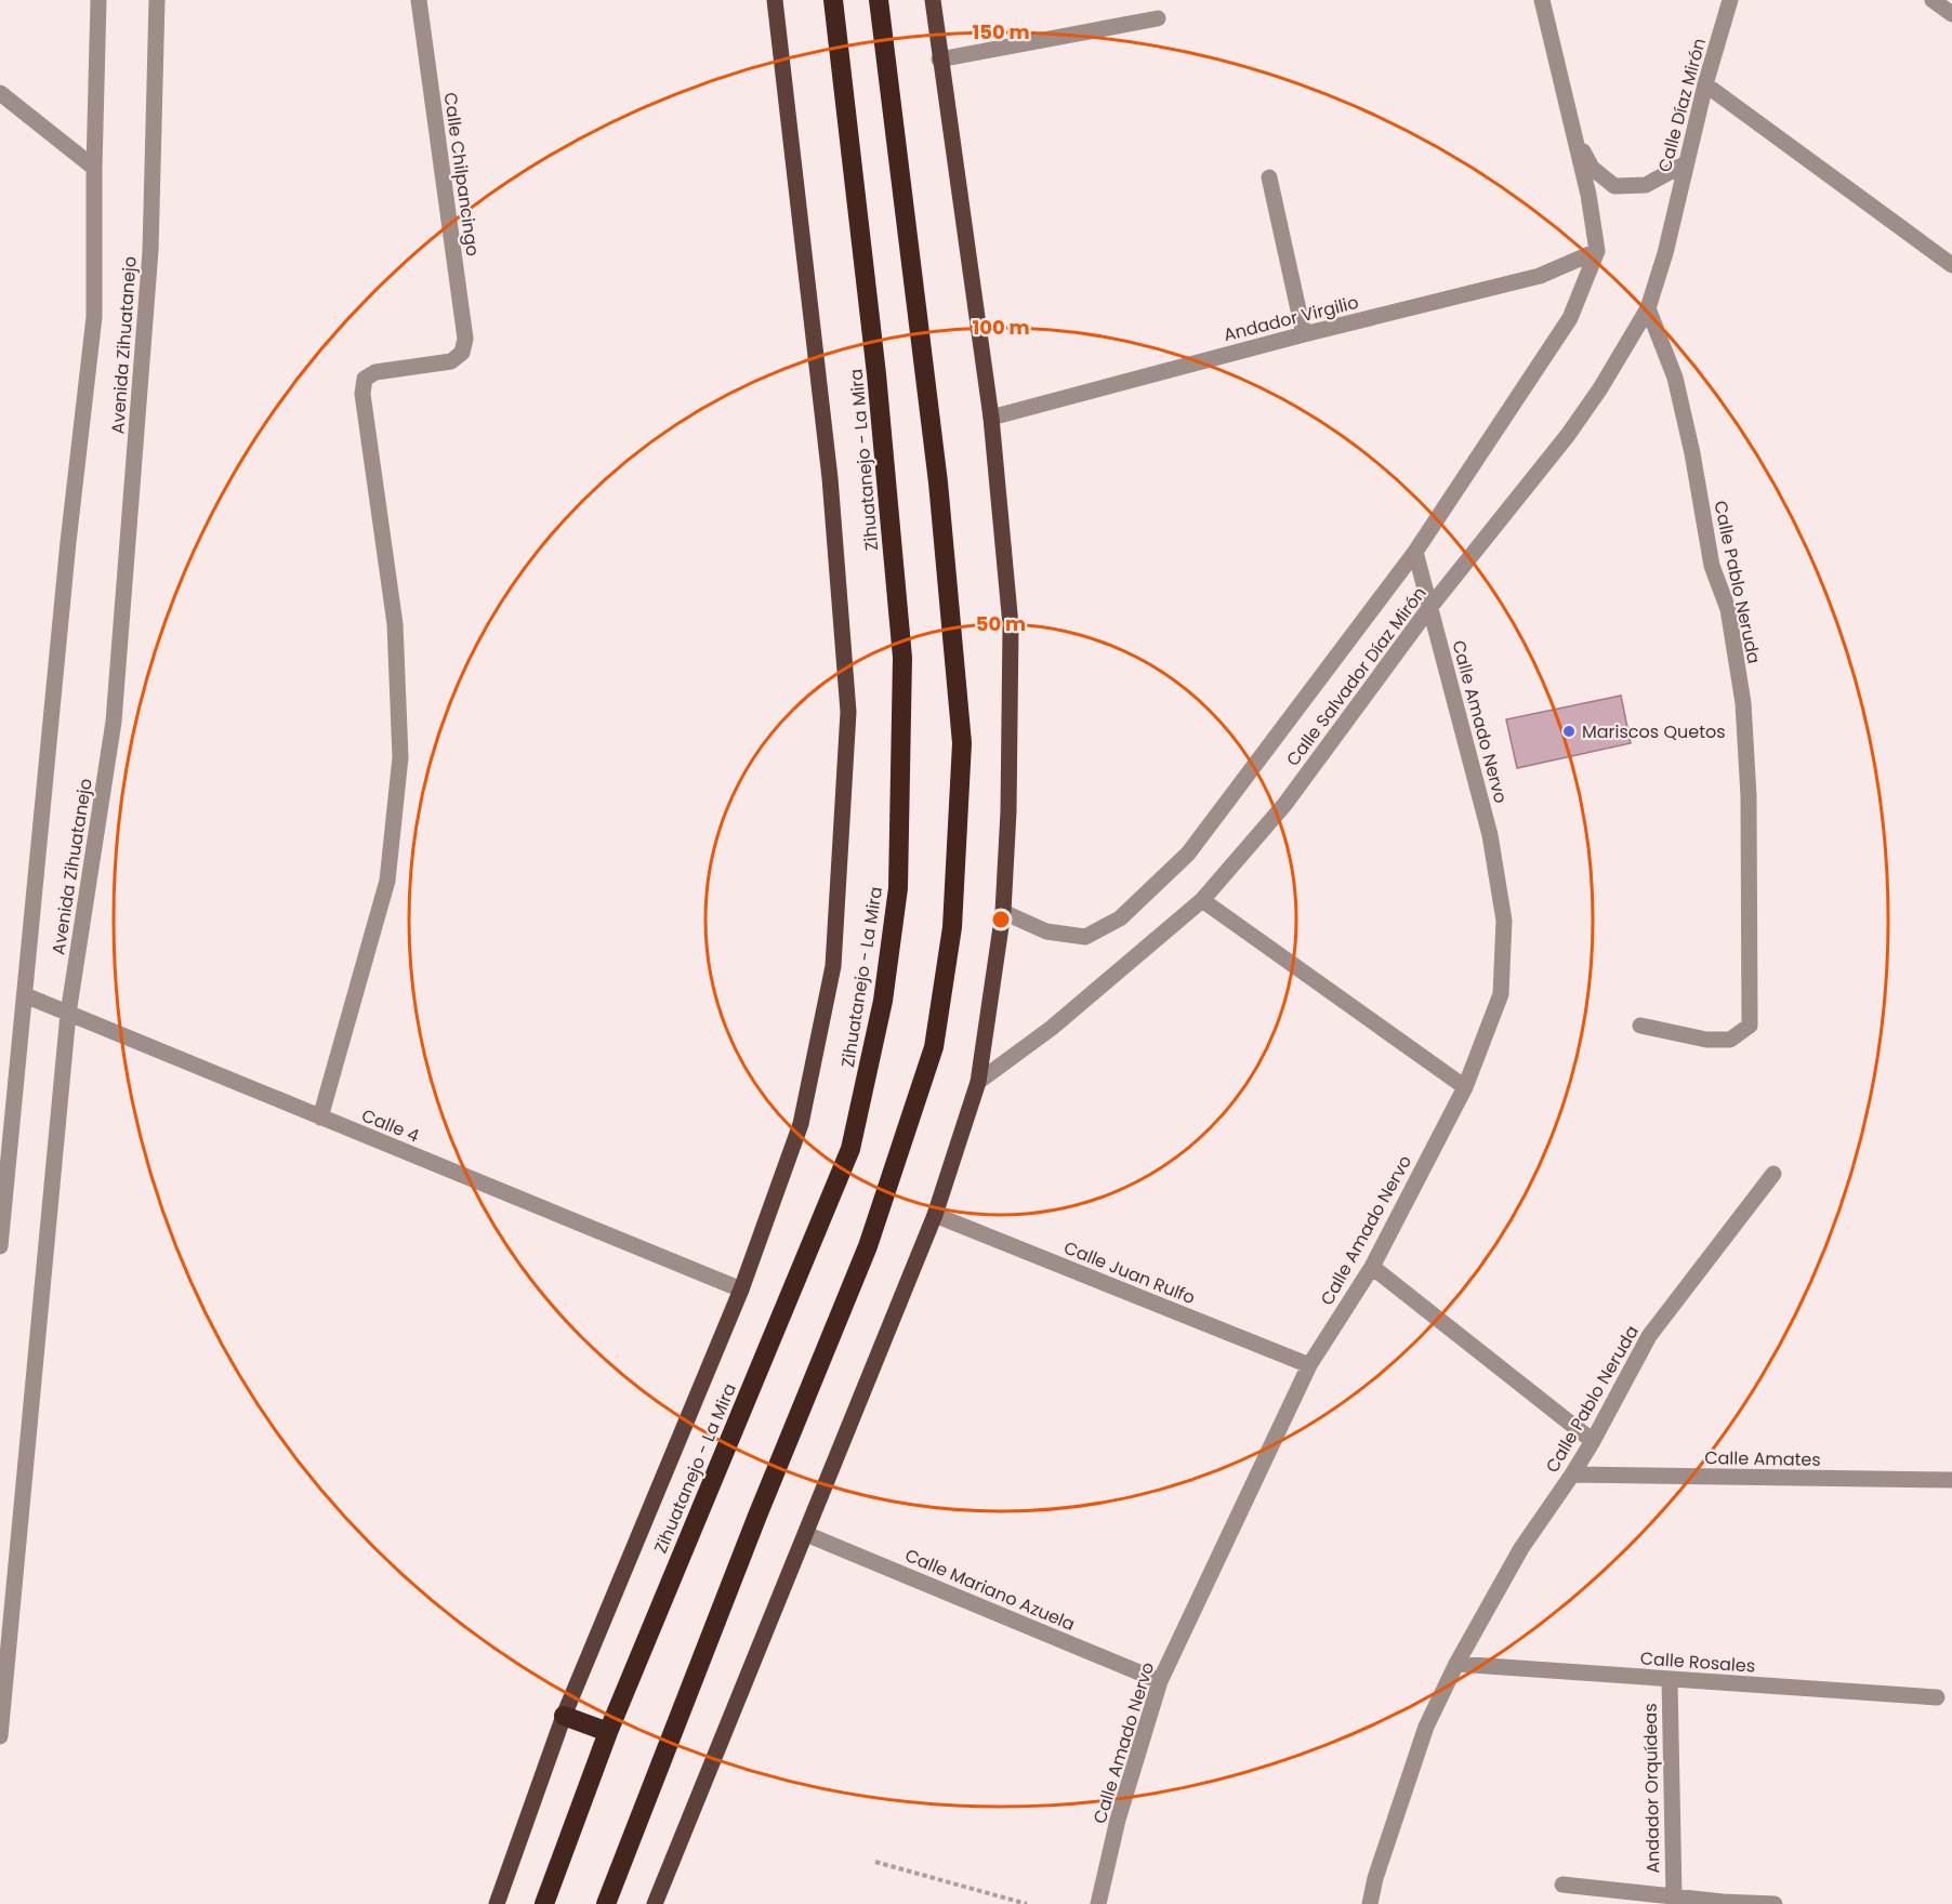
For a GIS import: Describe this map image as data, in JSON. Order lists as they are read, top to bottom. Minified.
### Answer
{"streets":{"highway":["Zihuatanejo - La Mira"],"street":["Calle Díaz Mirón","Calle Chilpancingo","Andador Virgilio","Avenida Zihuatanejo","Calle Pablo Neruda","Calle Salvador Díaz Mirón","Calle Amado Nervo","Calle 4","Calle Juan Rulfo","Calle Amates","Calle Mariano Azuela","Calle Rosales","Andador Orquídeas"]},"crossings":[["Calle Díaz Mirón","Calle Salvador Díaz Mirón"],["Calle Chilpancingo","Calle 4"],["Andador Virgilio","Calle Salvador Díaz Mirón"],["Avenida Zihuatanejo","Calle 4"],["Calle Pablo Neruda","Calle Salvador Díaz Mirón"],["Calle Pablo Neruda","Calle Amates"],["Calle Pablo Neruda","Calle Rosales"],["Calle Salvador Díaz Mirón","Calle Amado Nervo"],["Calle Amado Nervo","Calle Juan Rulfo"],["Calle Amado Nervo","Calle Mariano Azuela"],["Calle Rosales","Andador Orquídeas"]],"places":["Mariscos Quetos"],"rings":["150 m","100 m","50 m"]}
